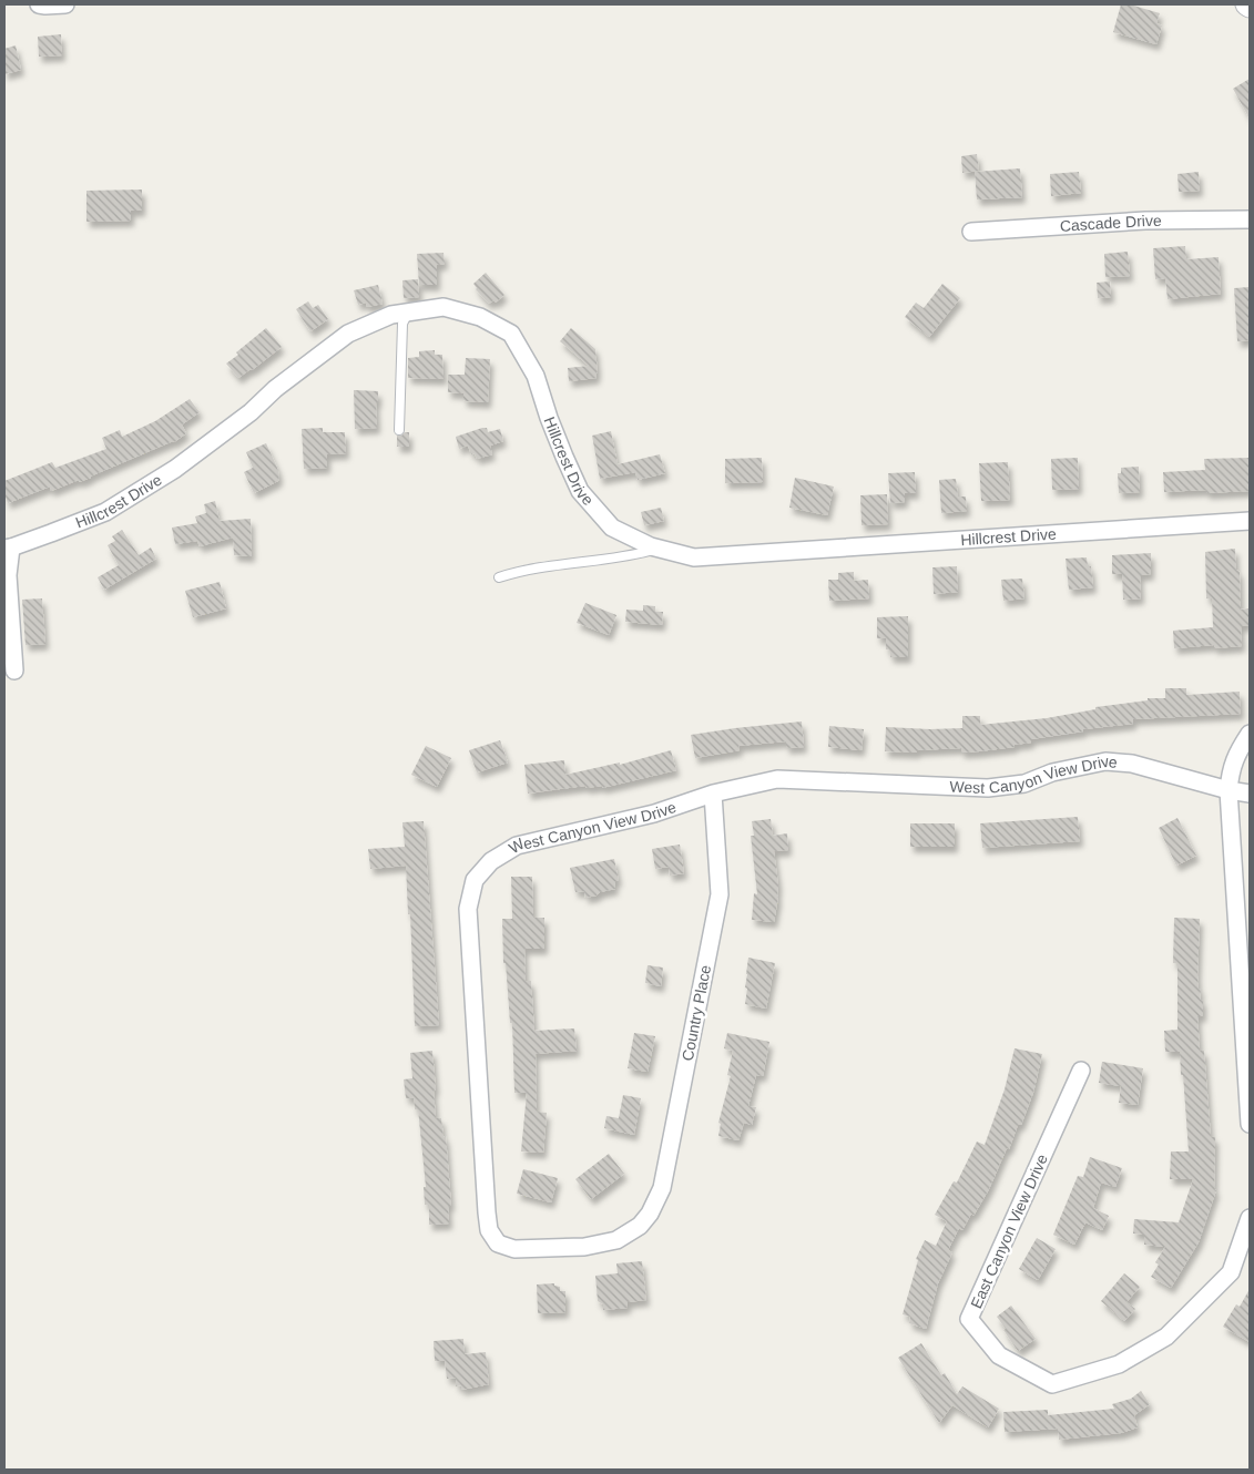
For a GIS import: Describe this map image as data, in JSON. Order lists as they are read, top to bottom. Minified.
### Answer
{"streets":{"street":["Cascade Drive","Hillcrest Drive","West Canyon View Drive","Country Place","East Canyon View Drive"]},"crossings":[["West Canyon View Drive","Country Place"]]}
